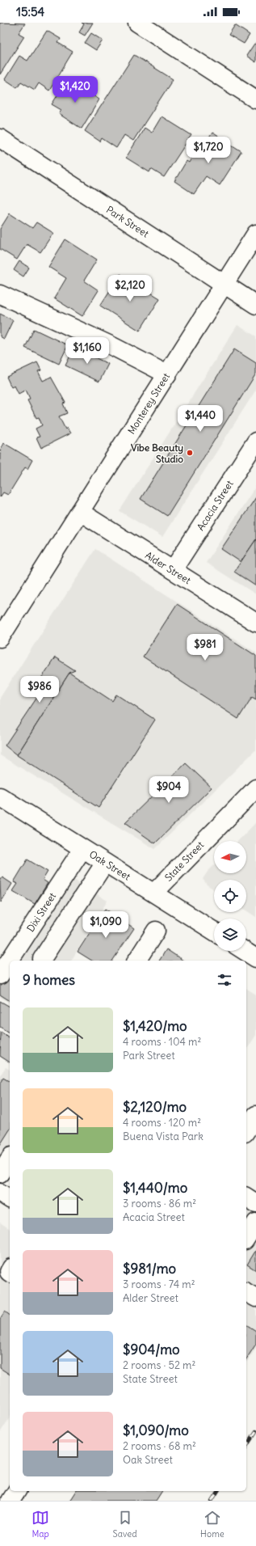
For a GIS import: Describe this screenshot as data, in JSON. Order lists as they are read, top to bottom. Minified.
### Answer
{"streets":{"street":["Park Street","Monterey Street","Acacia Street","Alder Street","State Street","Oak Street","Dixi Street"]},"crossings":[["Park Street","Monterey Street"],["Monterey Street","Alder Street"],["Acacia Street","Alder Street"],["State Street","Oak Street"],["Oak Street","Dixi Street"]],"places":["Vibe Beauty Studio"],"north":"left","page":{"status":"15:54","price":["$1,420","$1,720","$2,120","$1,160","$1,440","$981","$986","$904","$1,090"],"heading":"9 homes","list":[{"name":"$1,420/mo","note":"4 rooms · 104 m² · Park Street"},{"name":"$2,120/mo","note":"4 rooms · 120 m² · Buena Vista Park"},{"name":"$1,440/mo","note":"3 rooms · 86 m² · Acacia Street"},{"name":"$981/mo","note":"3 rooms · 74 m² · Alder Street"},{"name":"$904/mo","note":"2 rooms · 52 m² · State Street"},{"name":"$1,090/mo","note":"2 rooms · 68 m² · Oak Street"}],"tabs":["Map","Saved","Home"]}}
